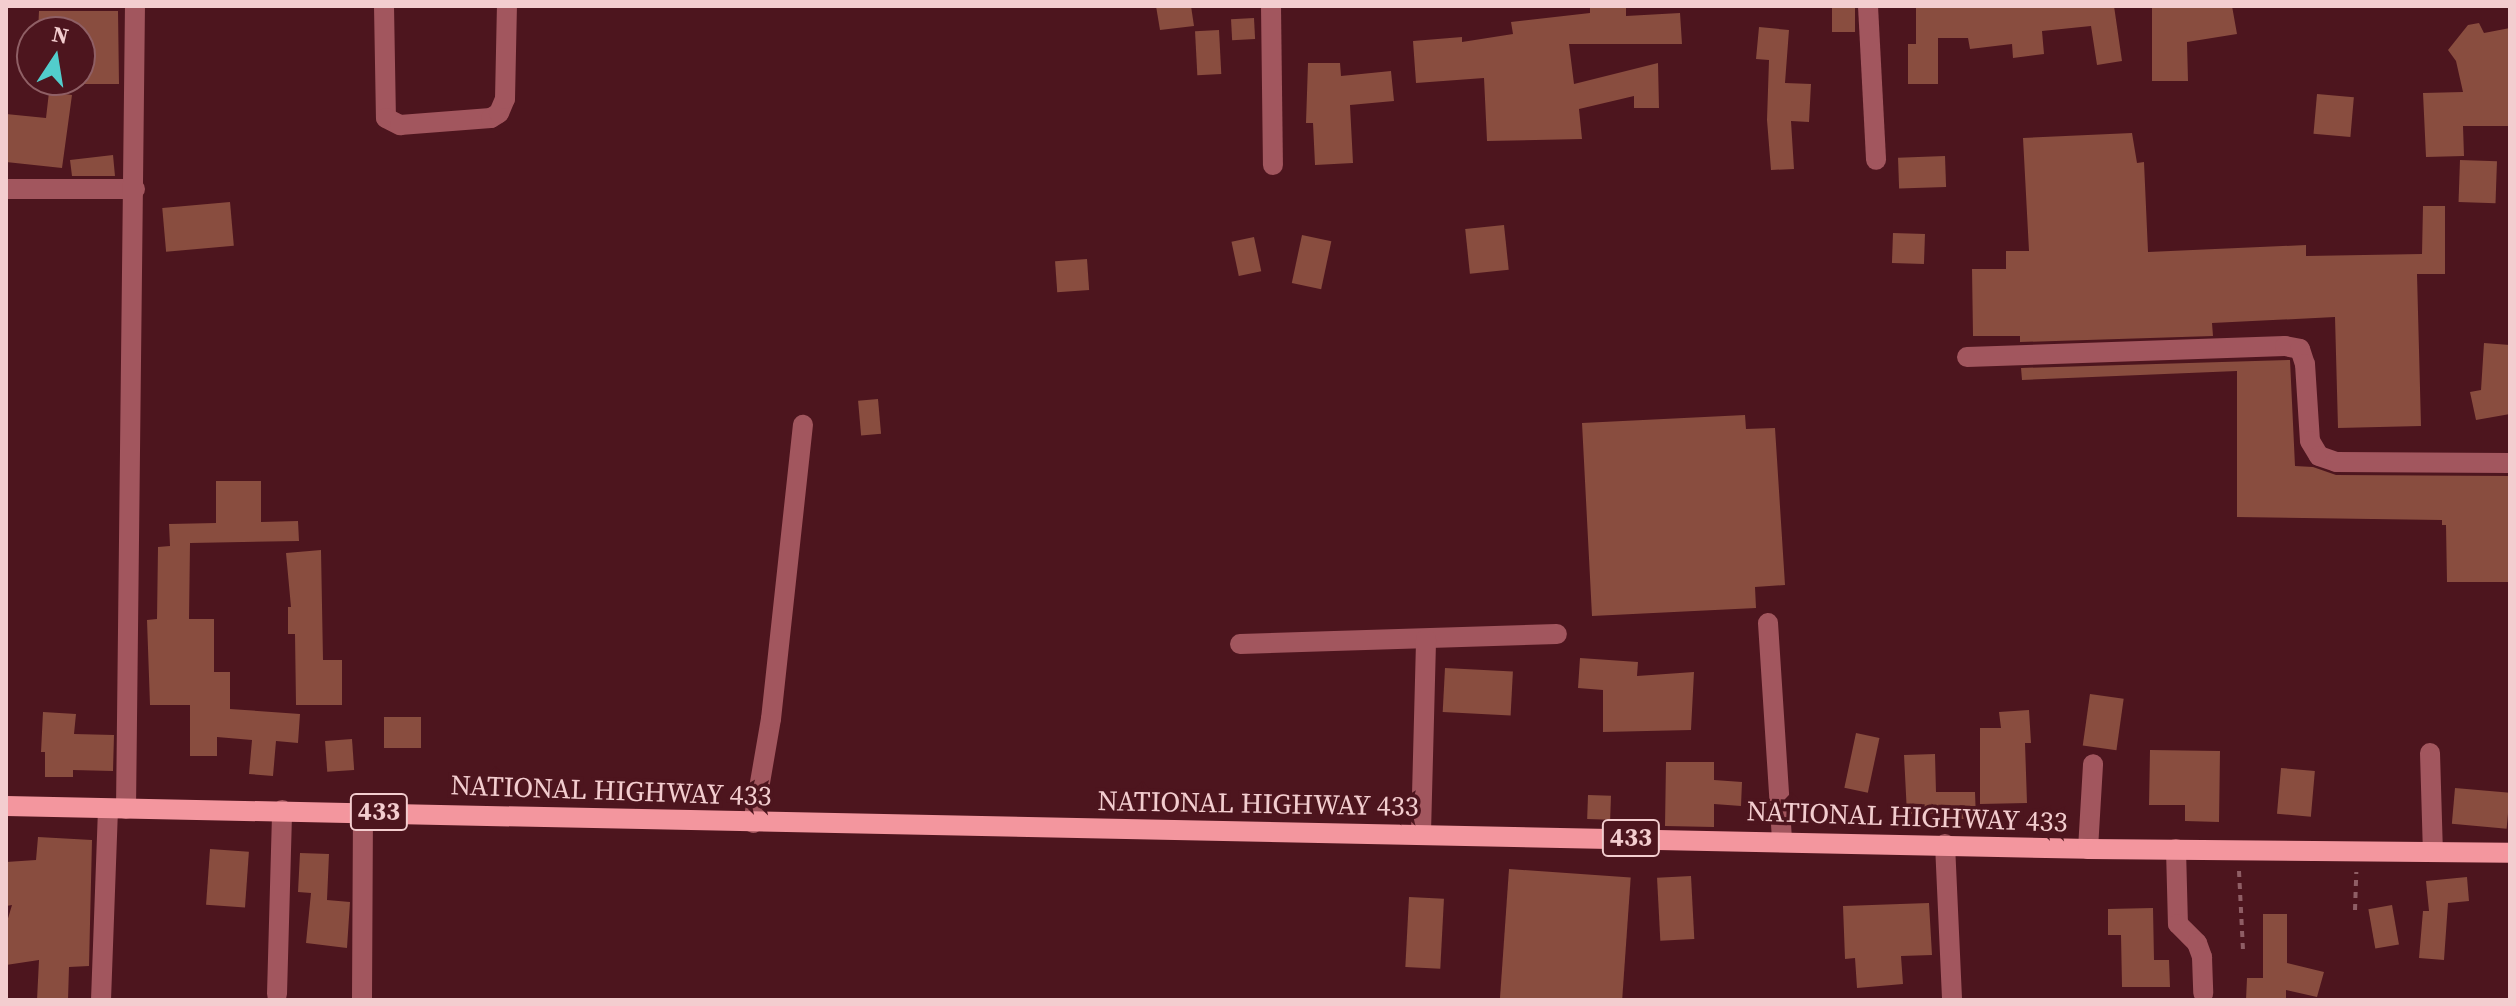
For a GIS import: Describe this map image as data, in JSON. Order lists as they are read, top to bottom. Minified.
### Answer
{"streets":{"main road":["NATIONAL HIGHWAY 433","433"]},"north":"top"}
